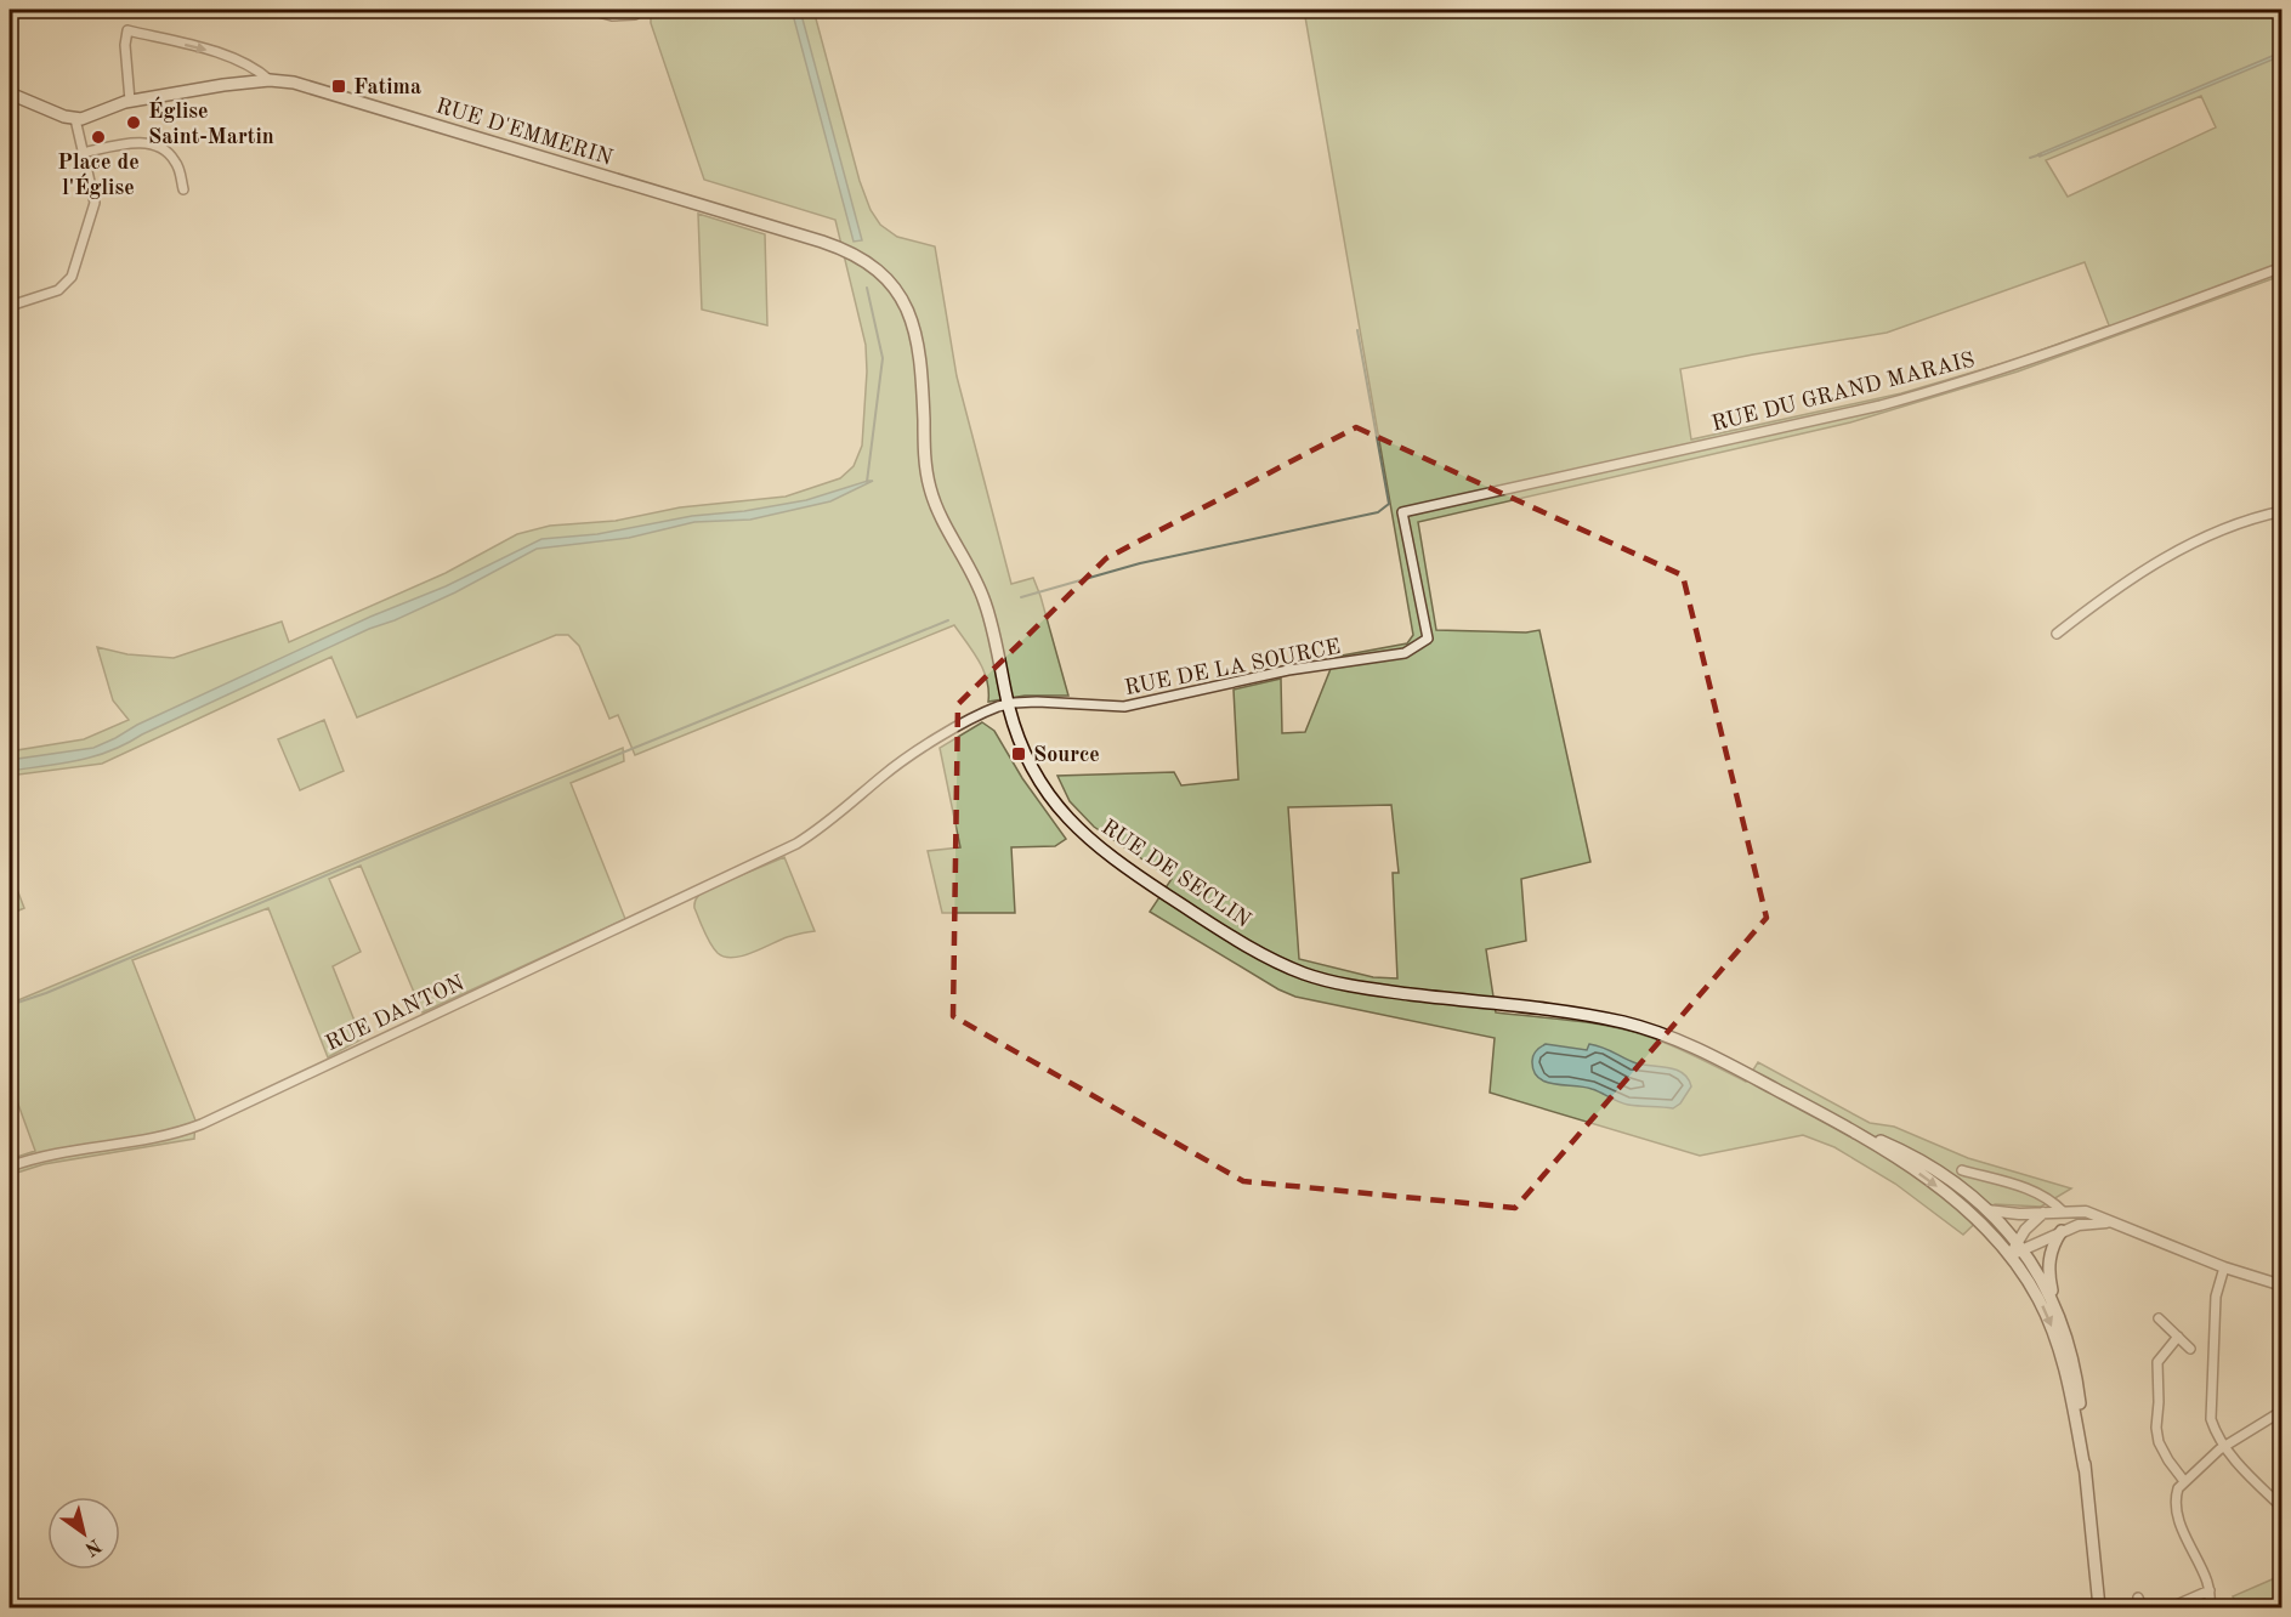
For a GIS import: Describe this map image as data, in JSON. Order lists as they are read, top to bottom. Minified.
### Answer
{"streets":{"main road":["RUE D'EMMERIN","RUE DE SECLIN"],"street":["RUE DU GRAND MARAIS","RUE DE LA SOURCE","RUE DANTON"]},"crossings":[["RUE D'EMMERIN","RUE DE SECLIN"],["RUE DU GRAND MARAIS","RUE DE LA SOURCE"],["RUE DE LA SOURCE","RUE DE SECLIN"],["RUE DE LA SOURCE","RUE DANTON"]],"places":{"transit":["Fatima","Source"],"other":["Église Saint-Martin","Place de l'Église"]},"north":"bottom right"}
